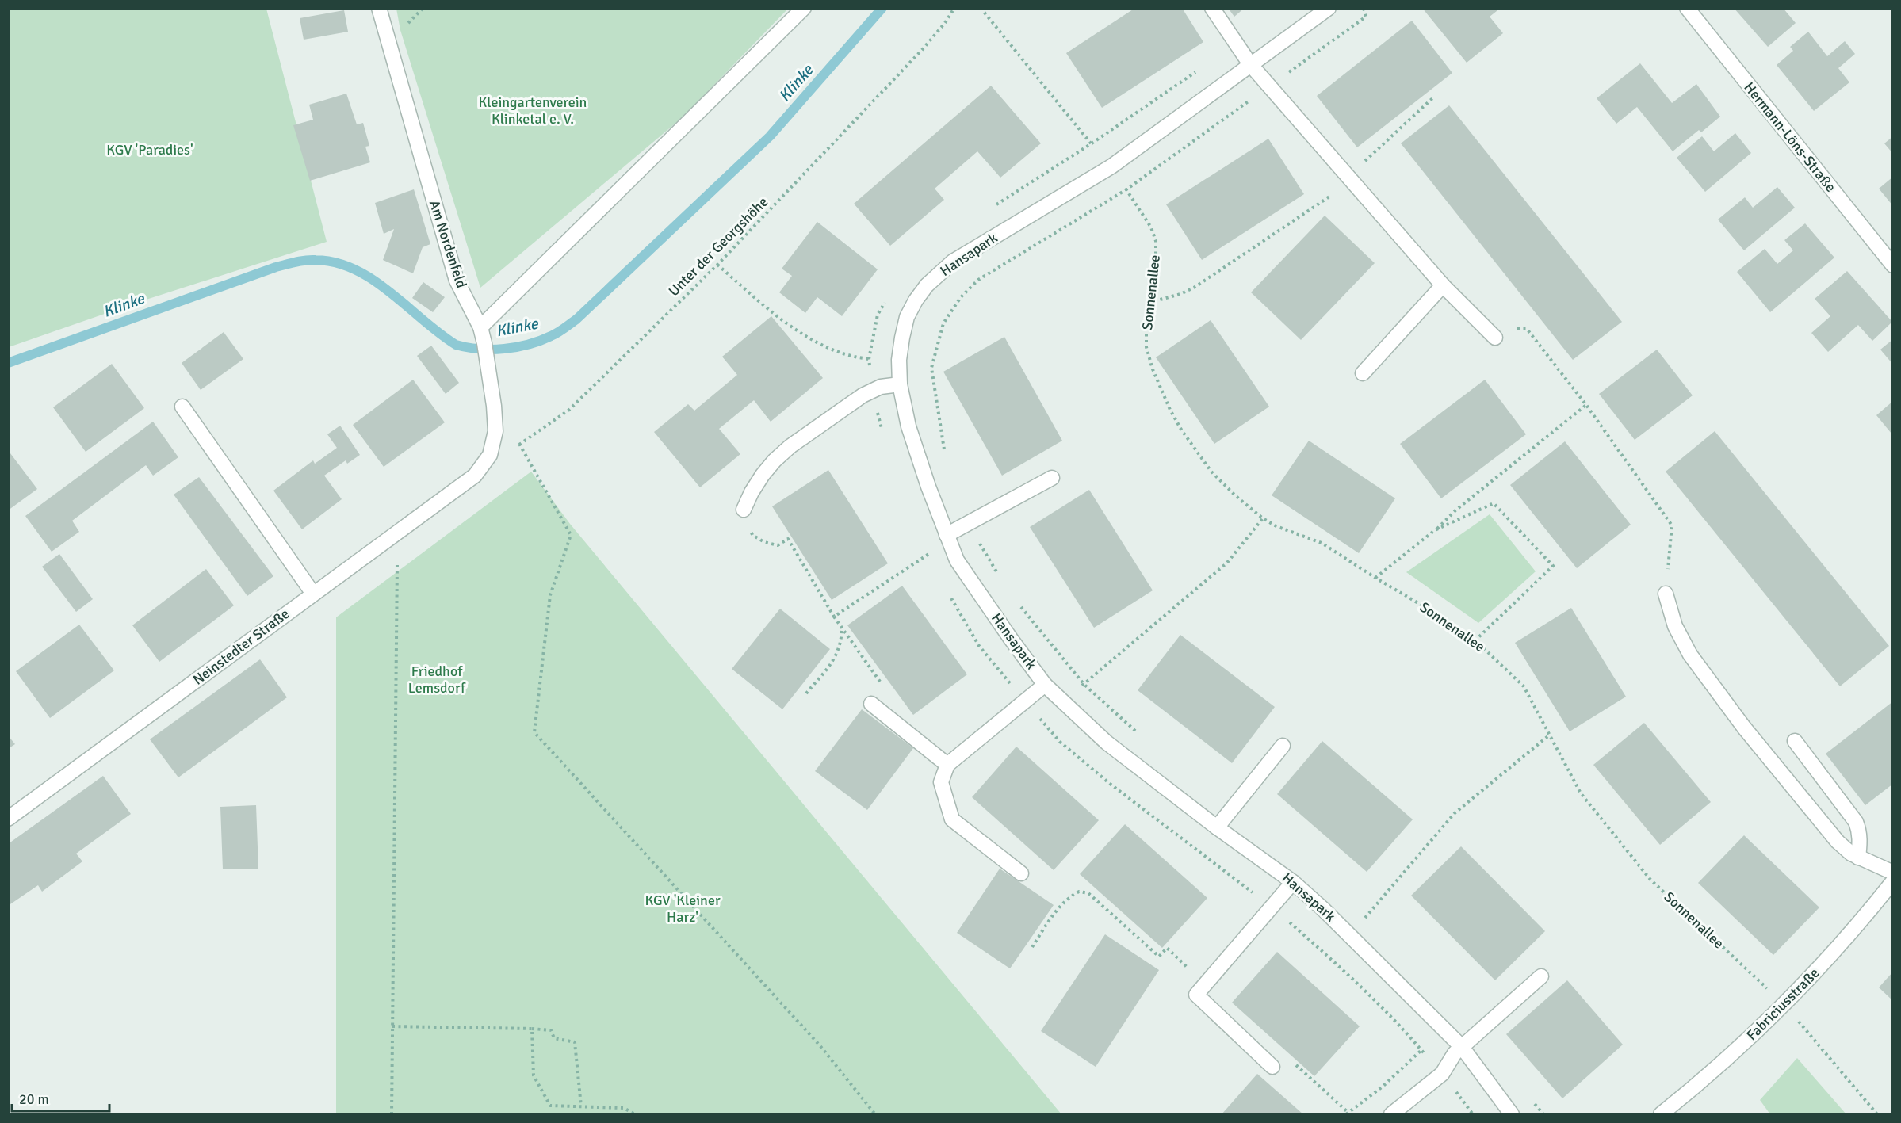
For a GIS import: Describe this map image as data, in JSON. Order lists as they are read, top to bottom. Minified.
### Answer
{"streets":{"street":["Hermann-Löns-Straße","Am Nordenfeld","Hansapark","Neinstedter Straße","Fabriciusstraße"],"path":["Unter der Georgshöhe","Sonnenallee"]},"crossings":[["Am Nordenfeld","Neinstedter Straße"],["Hansapark","Sonnenallee"],["Sonnenallee","Fabriciusstraße"]],"water":["Klinke"],"parks":["Kleingartenverein Klinketal e. V.","KGV 'Paradies'","Friedhof Lemsdorf","KGV 'Kleiner Harz'"],"scale_bar":"20 m"}
